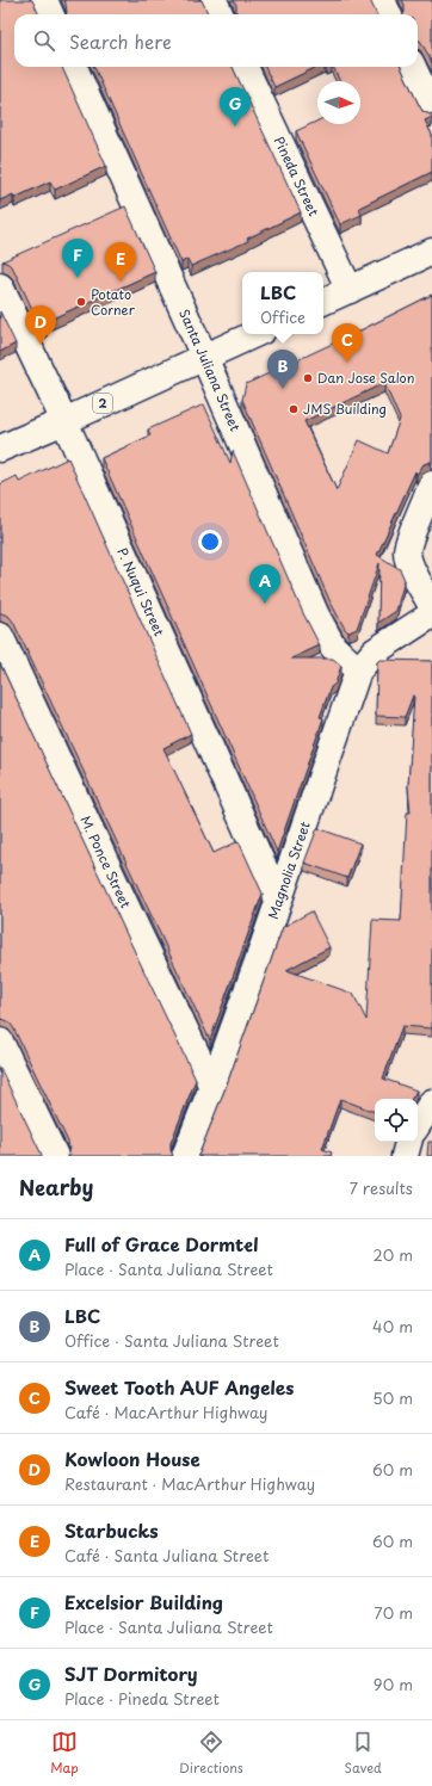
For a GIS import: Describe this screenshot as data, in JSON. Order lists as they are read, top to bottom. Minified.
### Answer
{"streets":{"main road":["Pineda Street","Santa Juliana Street","2","P. Nuqui Street","M. Ponce Street","Magnolia Street"]},"crossings":[["Santa Juliana Street","2"],["Santa Juliana Street","Magnolia Street"],["2","P. Nuqui Street"],["P. Nuqui Street","Magnolia Street"],["M. Ponce Street","Magnolia Street"]],"places":["Potato Corner","Dan Jose Salon","JMS Building"],"north":"right","page":{"search":"Search here","pins":["G","F","E","D","C","B","A"],"popup":["LBC","Office"],"heading":["Nearby","7 results"],"list":[{"mark":"A","name":"Full of Grace Dormtel","note":"Place · Santa Juliana Street","value":"20 m"},{"mark":"B","name":"LBC","note":"Office · Santa Juliana Street","value":"40 m"},{"mark":"C","name":"Sweet Tooth AUF Angeles","note":"Café · MacArthur Highway","value":"50 m"},{"mark":"D","name":"Kowloon House","note":"Restaurant · MacArthur Highway","value":"60 m"},{"mark":"E","name":"Starbucks","note":"Café · Santa Juliana Street","value":"60 m"},{"mark":"F","name":"Excelsior Building","note":"Place · Santa Juliana Street","value":"70 m"},{"mark":"G","name":"SJT Dormitory","note":"Place · Pineda Street","value":"90 m"}],"nav":["Map","Directions","Saved"]}}
